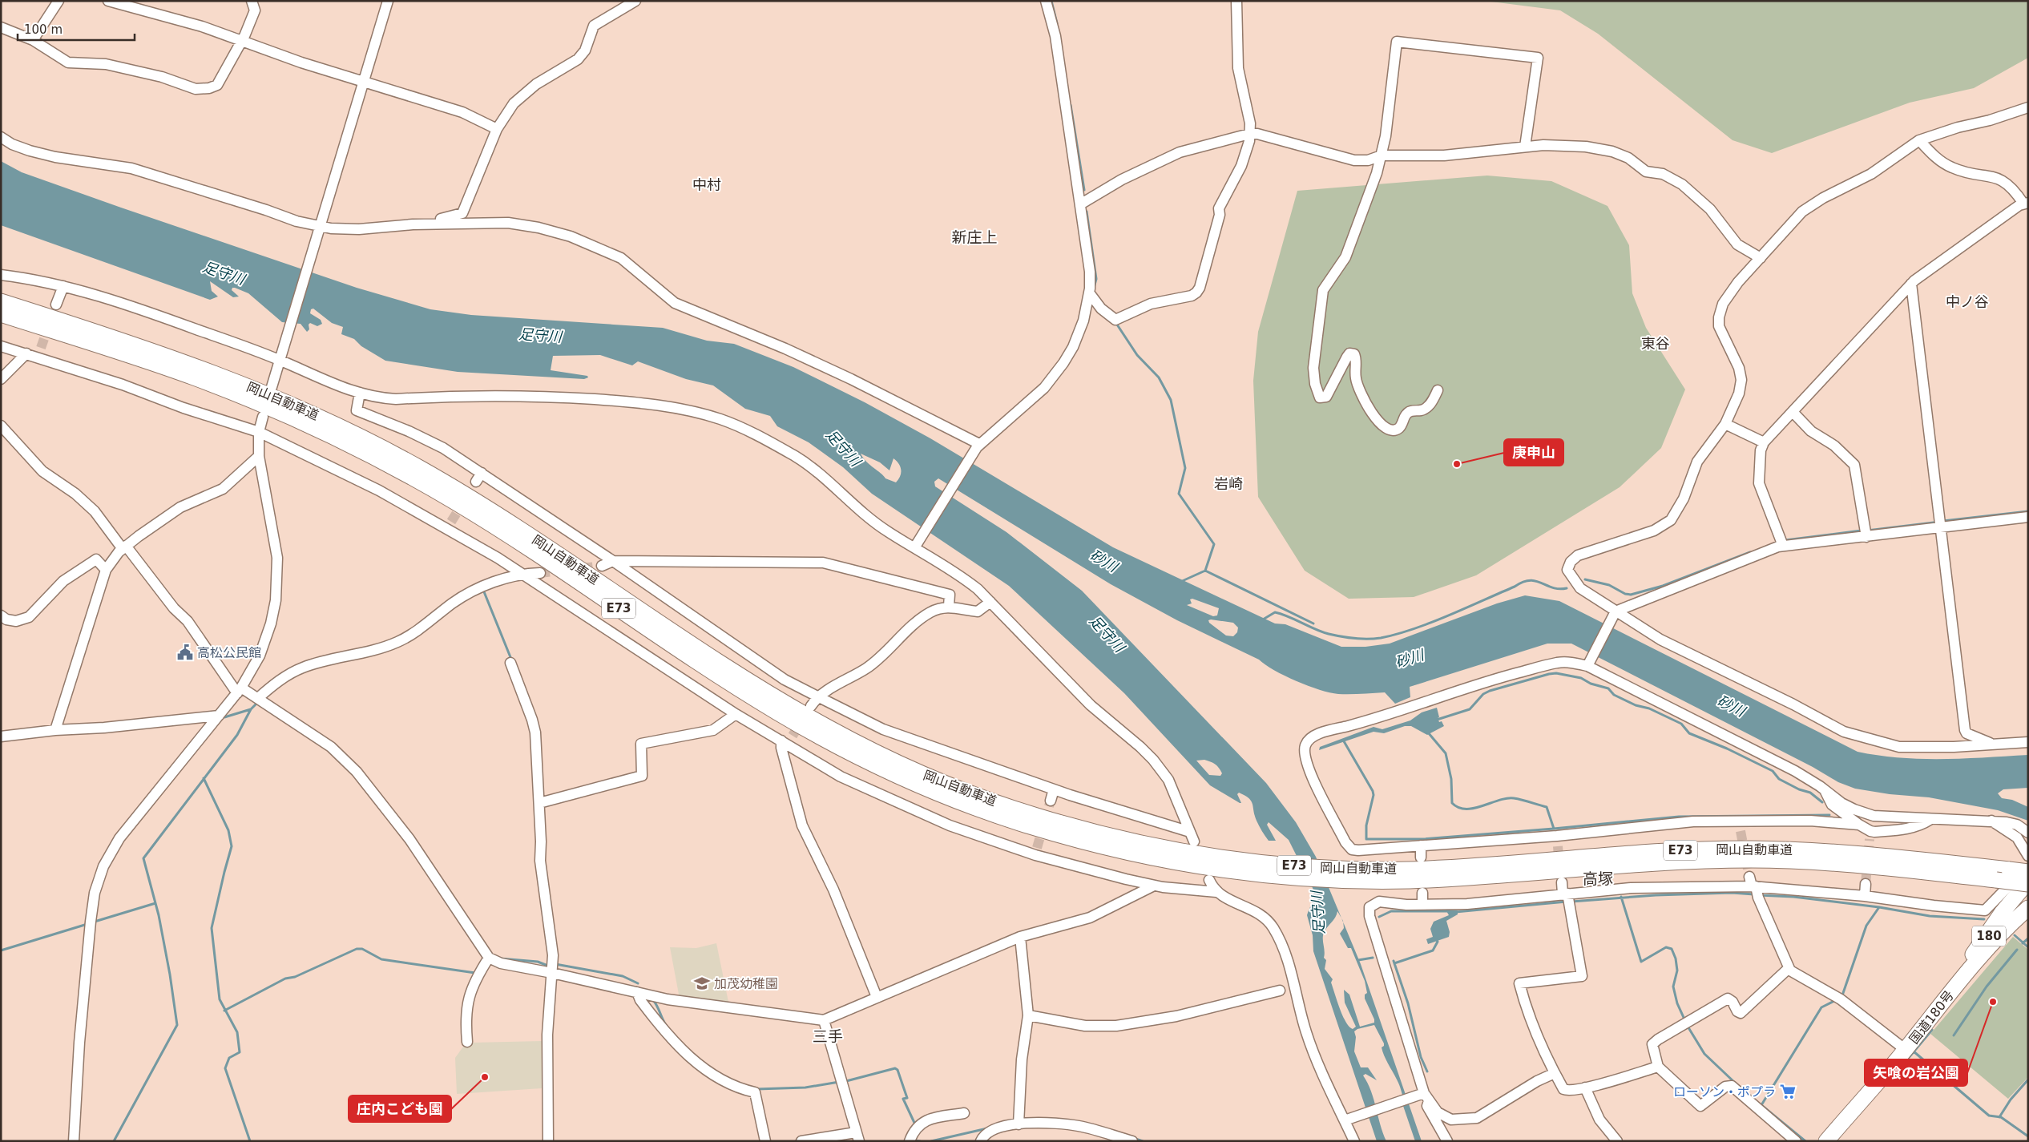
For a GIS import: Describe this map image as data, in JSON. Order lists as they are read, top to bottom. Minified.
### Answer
{"streets":{"highway":["岡山自動車道","E73","180","国道180号"]},"districts":["中村","新庄上","中ノ谷","東谷","岩崎","高塚","三手"],"water":["足守川","砂川"],"places":{"other":["庚申山","矢喰の岩公園","庄内こども園"],"public building":["高松公民館"],"school or university":["加茂幼稚園"],"supermarket":["ローソン・ポプラ"]},"scale_bar":"100 m"}
